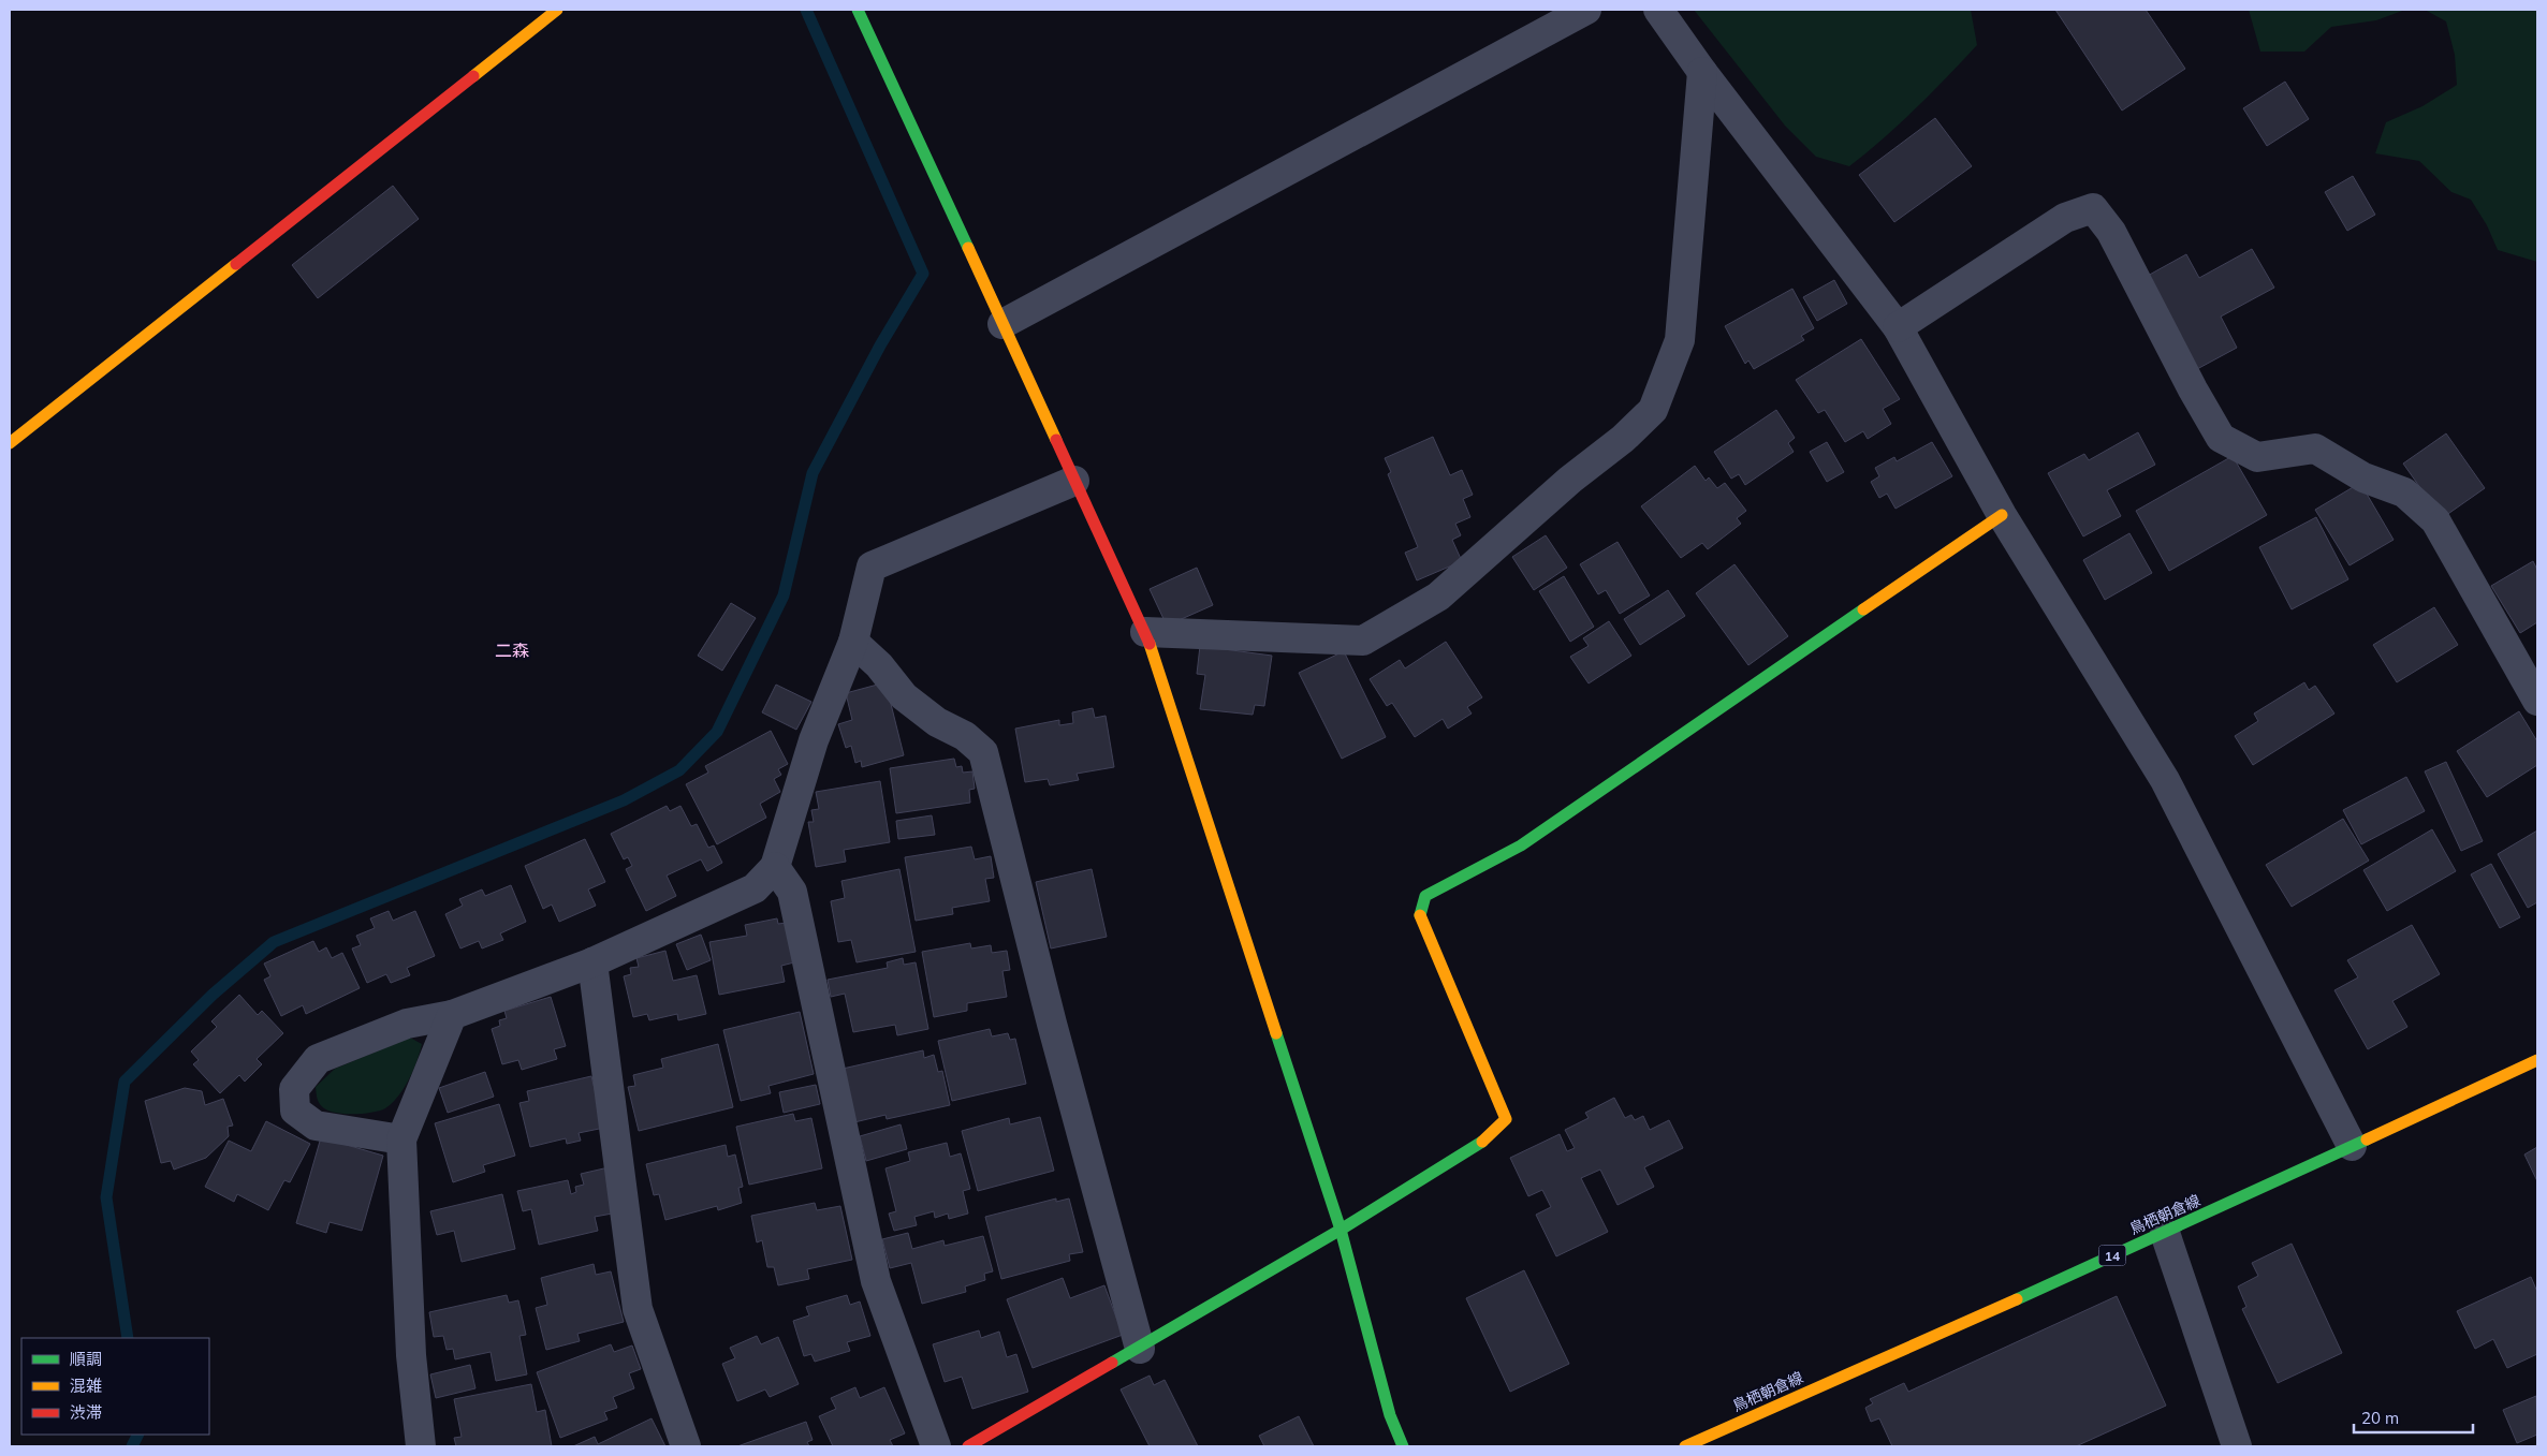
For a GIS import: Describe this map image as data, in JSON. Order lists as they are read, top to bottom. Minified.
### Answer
{"streets":{"street":["鳥栖朝倉線","14"]},"districts":["二森"],"legend":["順調","混雑","渋滞"],"scale_bar":"20 m"}
